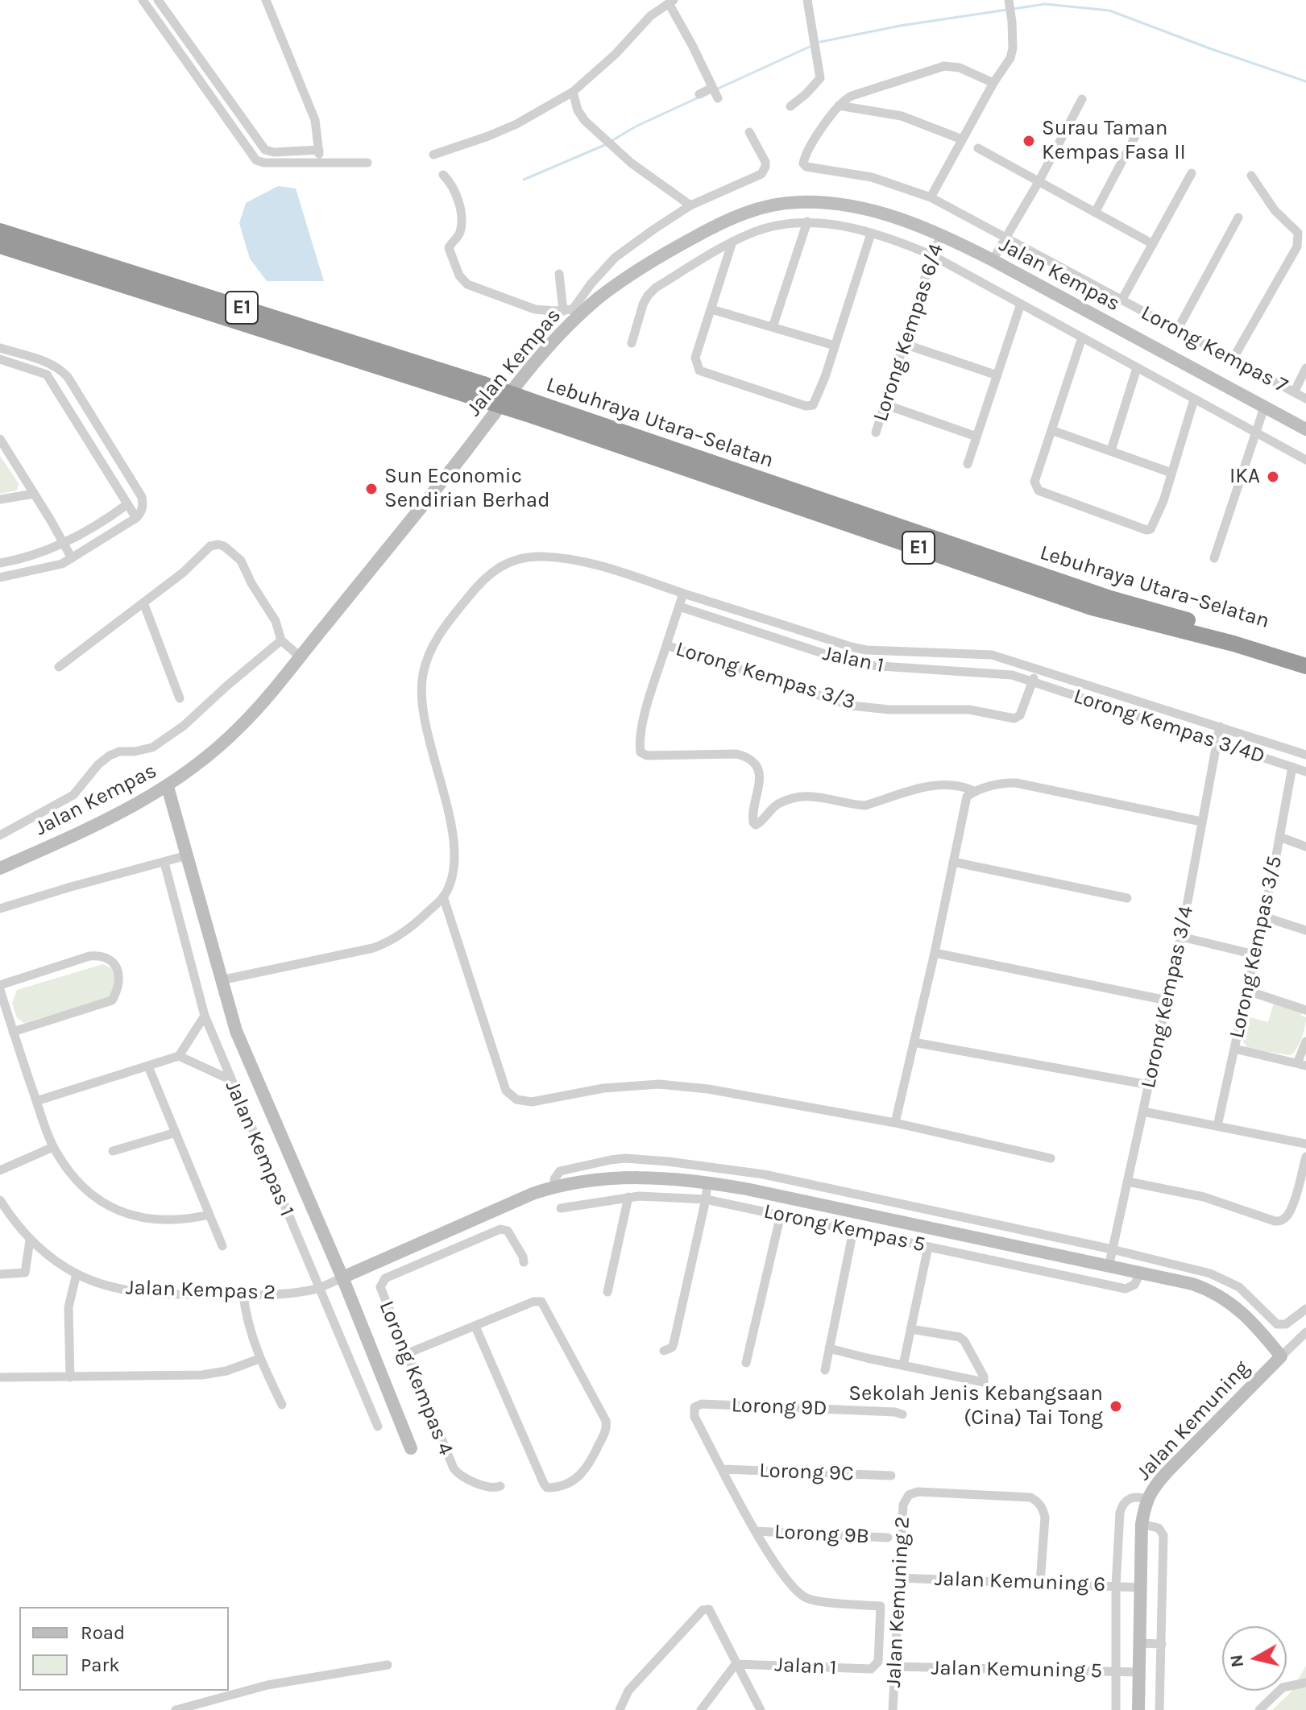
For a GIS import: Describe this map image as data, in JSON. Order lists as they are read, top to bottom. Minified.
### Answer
{"streets":{"highway":["E1","Lebuhraya Utara–Selatan"],"street":["Jalan Kempas","Lorong Kempas 6/4","Lorong Kempas 7","Jalan 1","Lorong Kempas 3/3","Lorong Kempas 3/4D","Lorong Kempas 3/5","Lorong Kempas 3/4","Jalan Kempas 1","Lorong Kempas 5","Jalan Kempas 2","Lorong Kempas 4","Lorong 9D","Jalan Kemuning","Lorong 9C","Lorong 9B","Jalan Kemuning 6","Jalan Kemuning 2","Jalan Kemuning 5"]},"crossings":[["Jalan Kempas","Lorong Kempas 6/4"],["Jalan 1","Lorong Kempas 3/3"],["Jalan 1","Lorong Kempas 3/4D"],["Jalan 1","Lorong 9B"],["Lorong Kempas 3/3","Lorong Kempas 3/4D"],["Lorong Kempas 3/4D","Lorong Kempas 3/5"],["Lorong Kempas 3/4D","Lorong Kempas 3/4"],["Jalan Kempas 1","Jalan Kempas 2"],["Lorong 9D","Lorong 9C"],["Jalan Kemuning","Jalan Kemuning 6"],["Jalan Kemuning","Jalan Kemuning 5"],["Jalan Kemuning 6","Jalan Kemuning 2"],["Jalan Kemuning 2","Jalan Kemuning 5"]],"places":["Surau Taman Kempas Fasa II","IKA","Sun Economic Sendirian Berhad","Sekolah Jenis Kebangsaan (Cina) Tai Tong"],"legend":["Road","Park"],"north":"left"}
